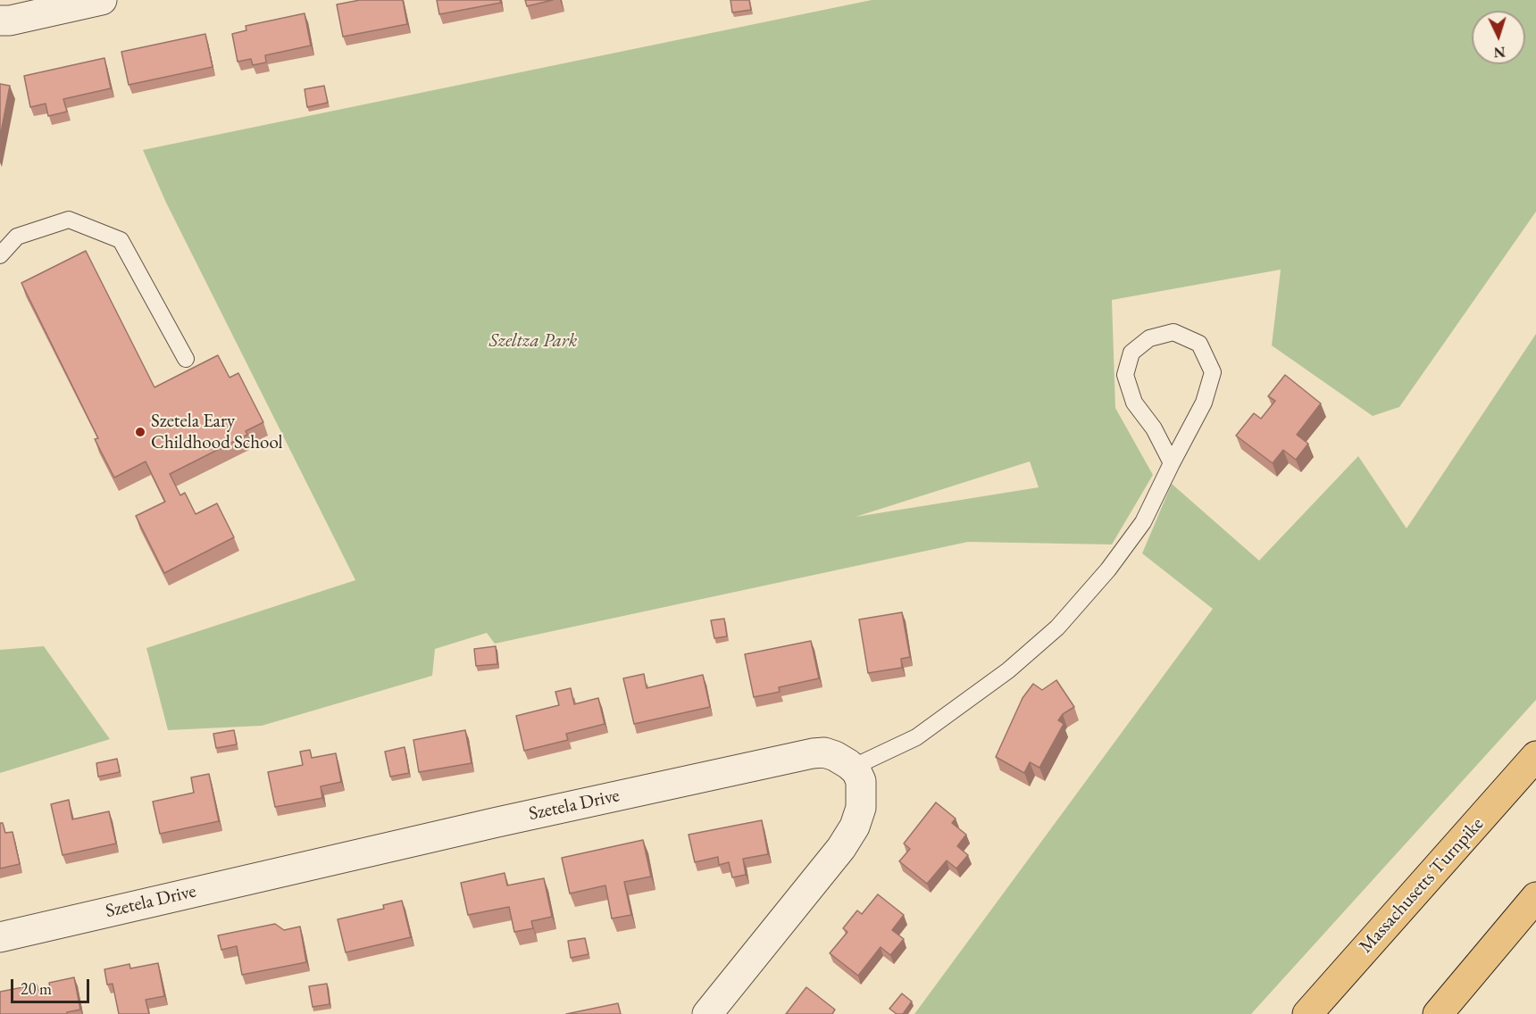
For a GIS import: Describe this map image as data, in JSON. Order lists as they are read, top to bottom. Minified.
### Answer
{"streets":{"highway":["Massachusetts Turnpike"],"street":["Szetela Drive"]},"parks":["Szeltza Park"],"places":["Szetela Eary Childhood School"],"scale_bar":"20 m","north":"bottom"}
